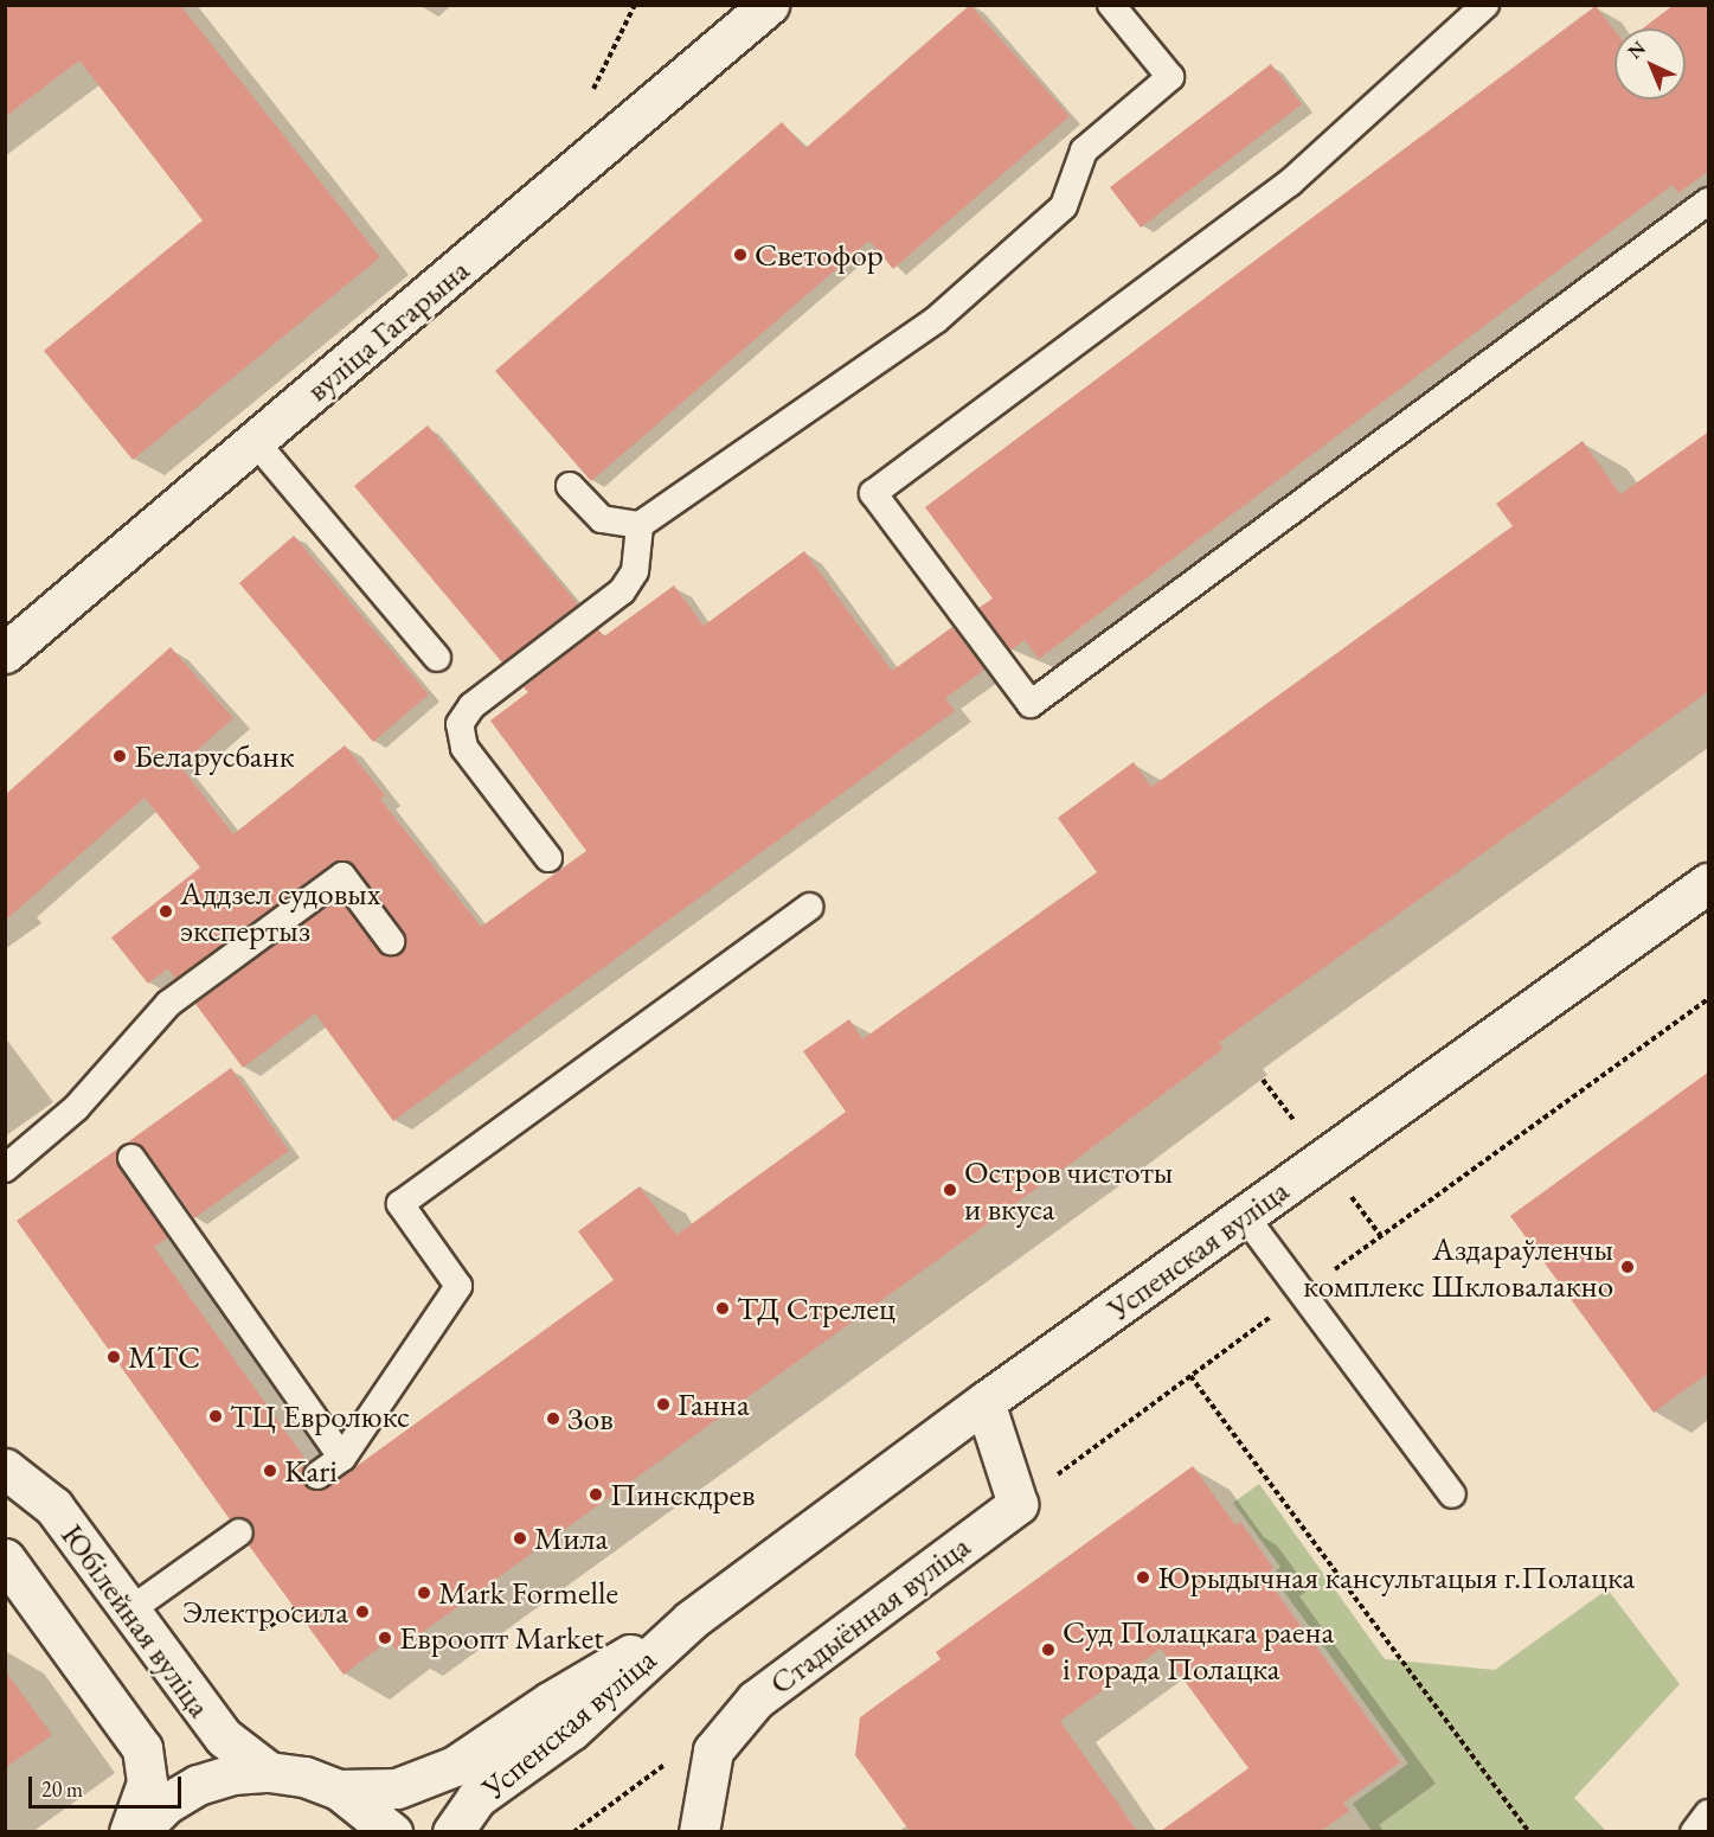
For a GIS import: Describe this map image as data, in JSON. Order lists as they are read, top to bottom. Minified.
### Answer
{"streets":{"main road":["вуліца Гагарына","Успенская вуліца","Стадыённая вуліца","Юбілейная вуліца"]},"places":["Светофор","Беларусбанк","Аддзел судовых экспертыз","Остров чистоты и вкуса","Аздараўленчы комплекс Шкловалакно","ТД Стрелец","МТС","Ганна","ТЦ Евролюкс","Зов","Kari","Пинскдрев","Мила","Юрыдычная кансультацыя г.Полацка","Mark Formelle","Электросила","Евроопт Market","Суд Полацкага раена і горада Полацка"],"scale_bar":"20 m","north":"top left"}
